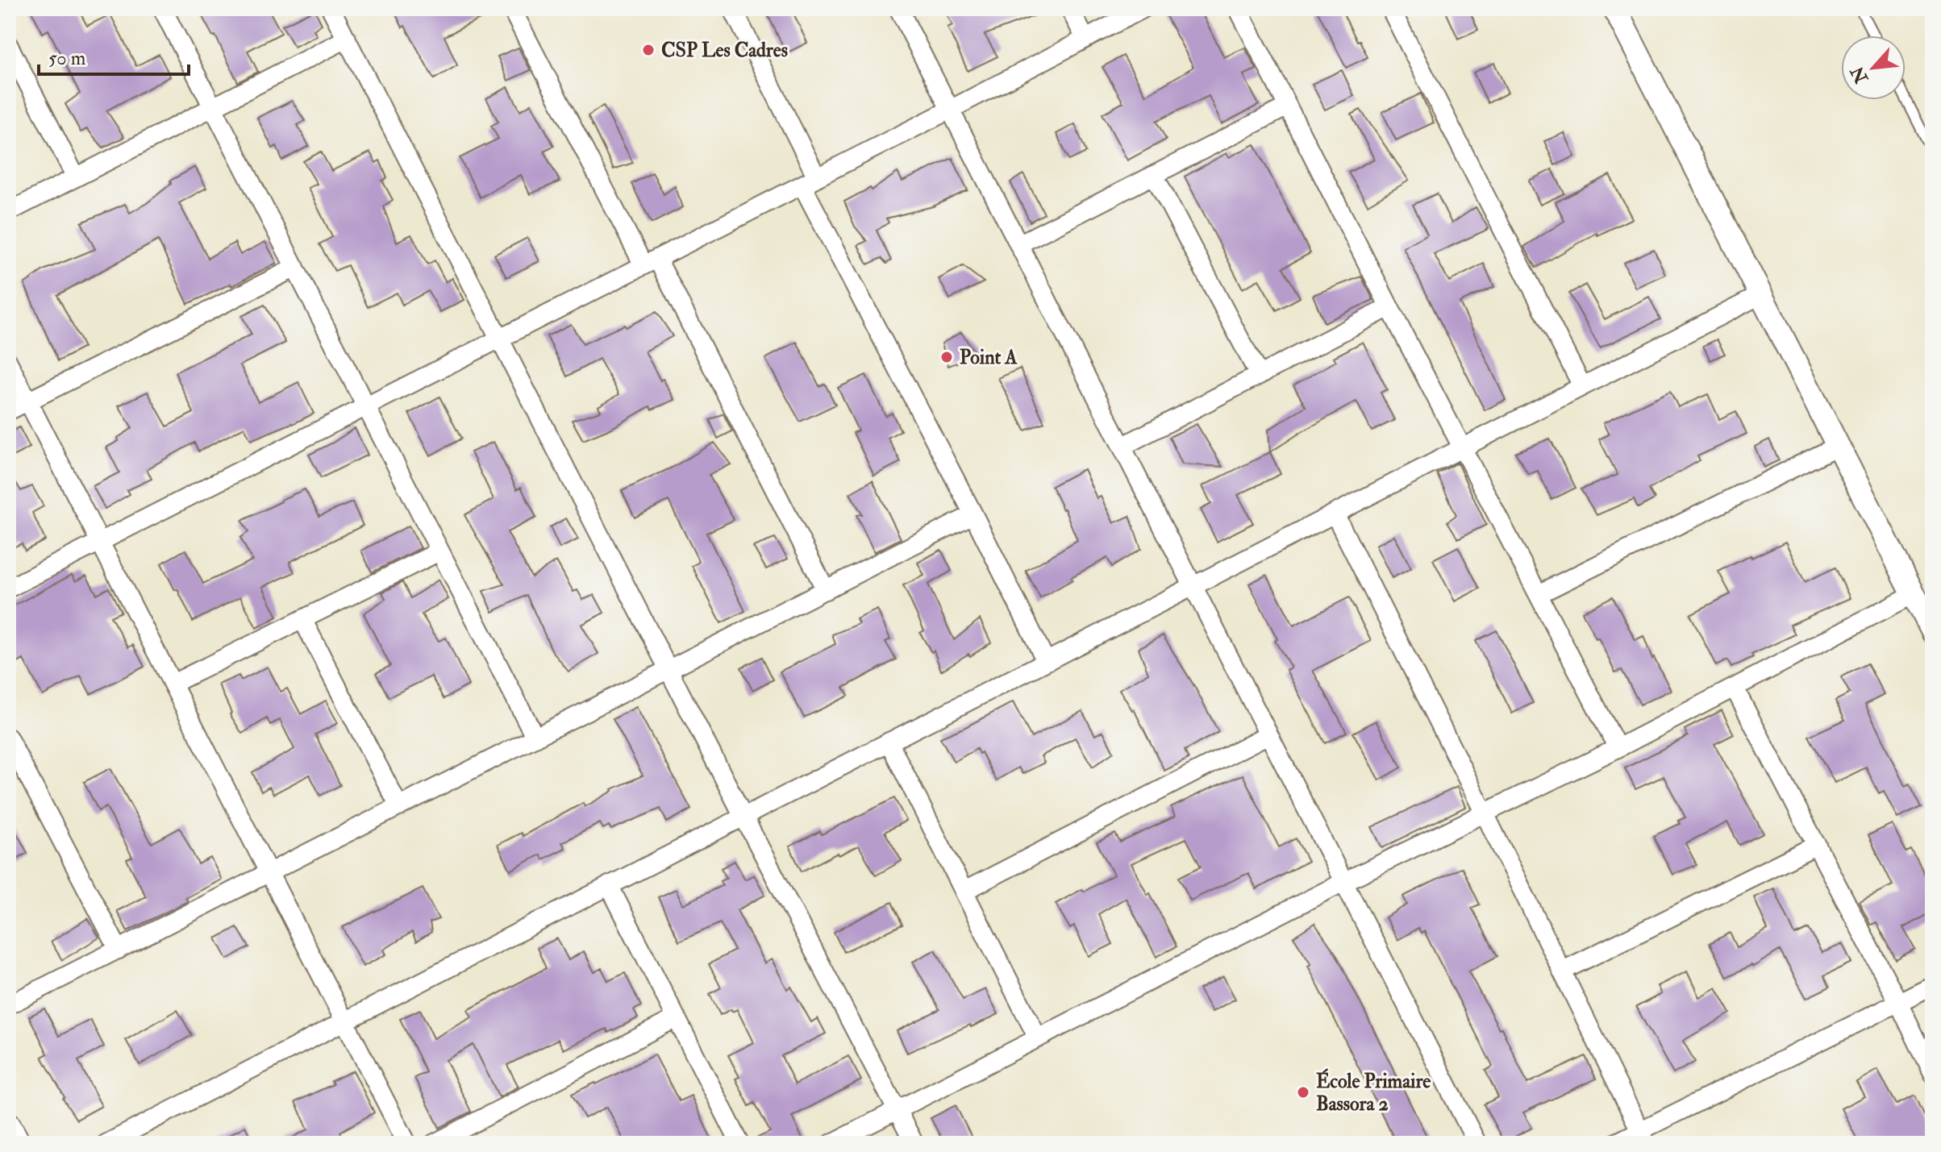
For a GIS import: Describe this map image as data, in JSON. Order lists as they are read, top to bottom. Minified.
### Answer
{"places":["CSP Les Cadres","Point A","École Primaire Bassora 2"],"scale_bar":"50 m","north":"bottom left"}
